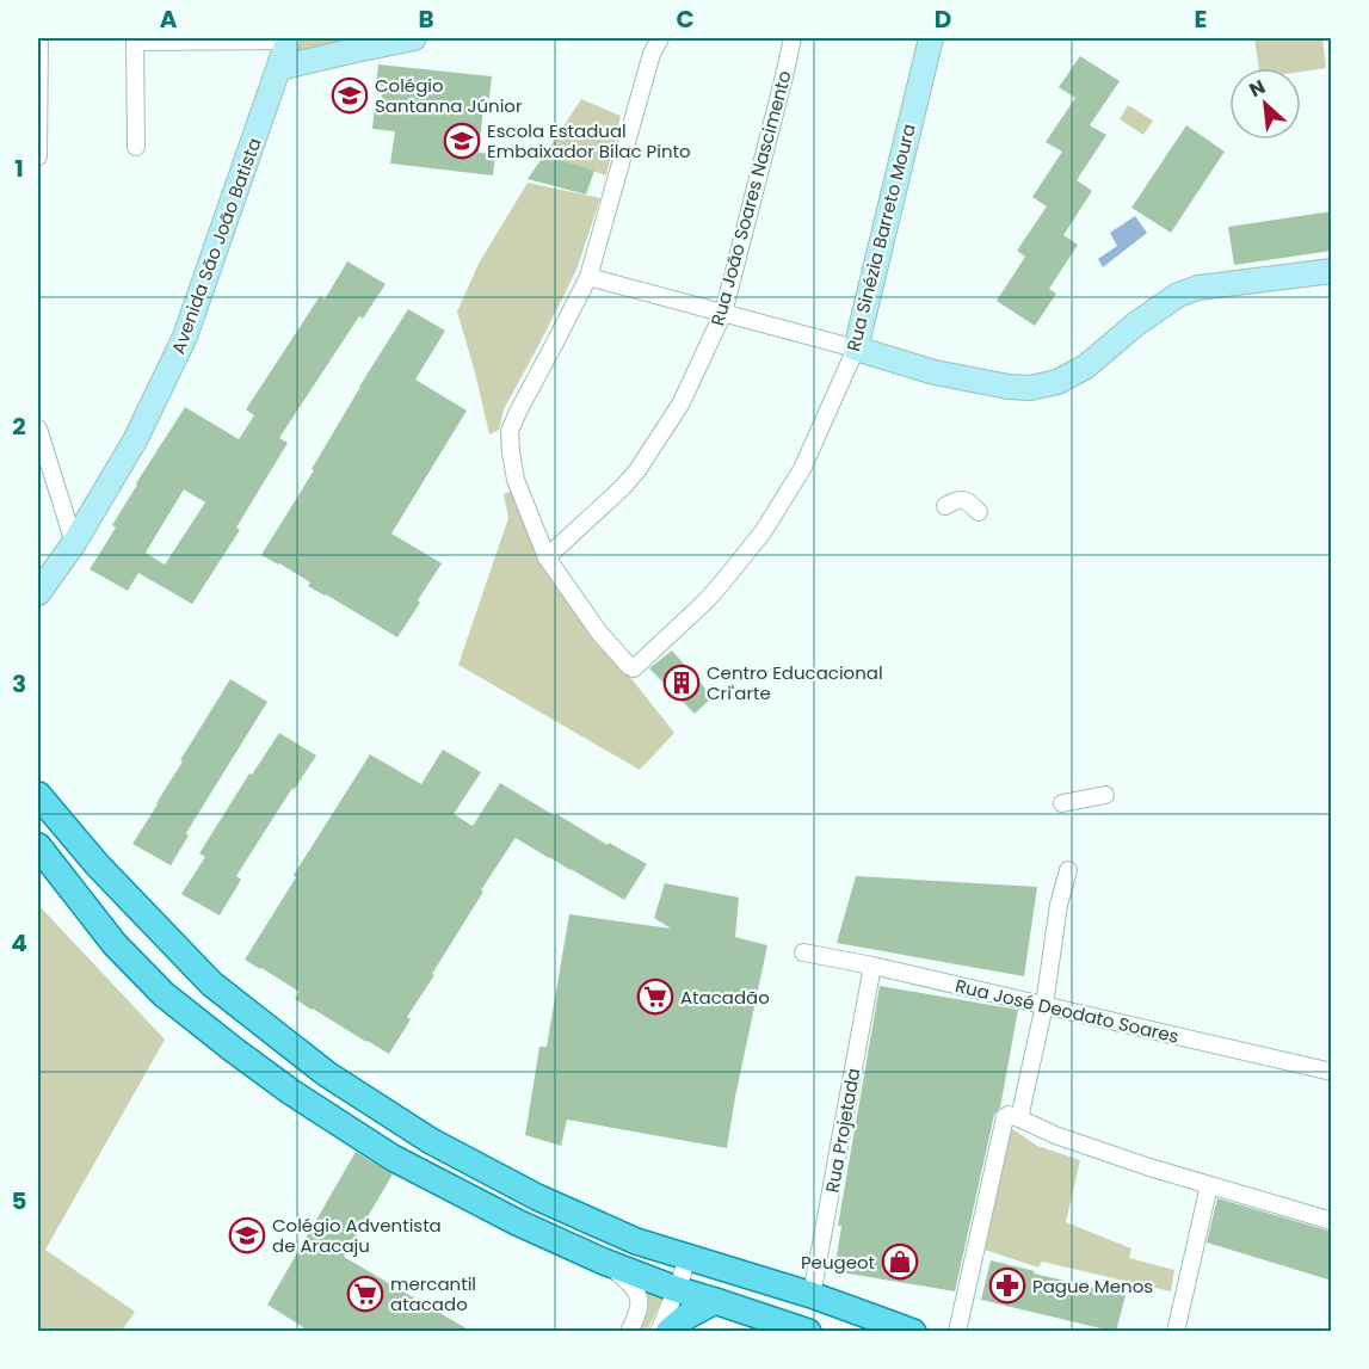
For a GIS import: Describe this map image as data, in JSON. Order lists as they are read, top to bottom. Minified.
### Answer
{"streets":{"street":["Rua João Soares Nascimento","Rua Sinézia Barreto Moura","Avenida São João Batista","Rua José Deodato Soares","Rua Projetada"]},"crossings":[["Rua João Soares Nascimento","Rua Sinézia Barreto Moura"],["Rua José Deodato Soares","Rua Projetada"]],"places":{"school or university":["Colégio Santanna Júnior","Escola Estadual Embaixador Bilac Pinto","Colégio Adventista de Aracaju"],"building":["Centro Educacional Cri'arte"],"supermarket":["Atacadão","mercantil atacado"],"shop":["Peugeot"],"pharmacy":["Pague Menos"]},"north":"top left","grid":{"columns":["A","B","C","D","E"],"rows":["1","2","3","4","5"]}}
